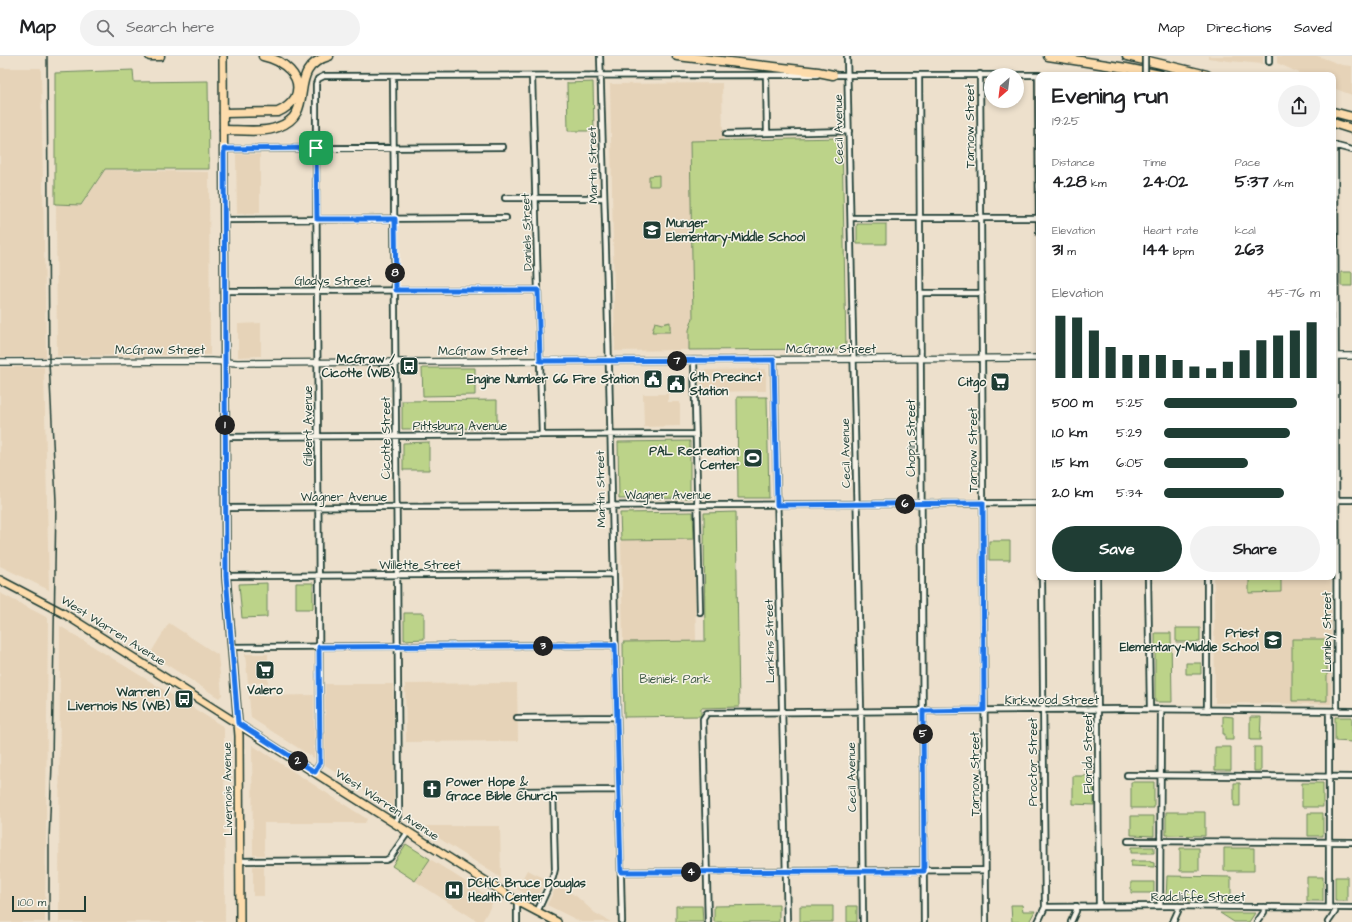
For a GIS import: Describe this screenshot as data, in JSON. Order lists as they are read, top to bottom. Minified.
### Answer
{"streets":{"main road":["West Warren Avenue","Livernois Avenue"],"street":["Tarnow Street","Cecil Avenue","Martin Street","Daniels Street","Gladys Street","McGraw Street","Gilbert Avenue","Pittsburg Avenue","Cicotte Street","Chopin Street","Wagner Avenue","Willette Street","Lumley Street","Larkins Street","Kirkwood Street","Florida Street","Proctor Street","Radcliffe Street"]},"crossings":[["Tarnow Street","McGraw Street"],["Tarnow Street","Wagner Avenue"],["Tarnow Street","Kirkwood Street"],["Cecil Avenue","McGraw Street"],["Cecil Avenue","Wagner Avenue"],["Cecil Avenue","Kirkwood Street"],["Martin Street","McGraw Street"],["Martin Street","Pittsburg Avenue"],["Martin Street","Wagner Avenue"],["Martin Street","Willette Street"],["Daniels Street","Gladys Street"],["Daniels Street","McGraw Street"],["Daniels Street","Pittsburg Avenue"],["Gladys Street","Gilbert Avenue"],["Gladys Street","Cicotte Street"],["Gladys Street","Livernois Avenue"],["McGraw Street","Gilbert Avenue"],["McGraw Street","Cicotte Street"],["McGraw Street","Chopin Street"],["McGraw Street","Larkins Street"],["McGraw Street","Livernois Avenue"],["Gilbert Avenue","Pittsburg Avenue"],["Gilbert Avenue","Cicotte Street"],["Gilbert Avenue","Wagner Avenue"],["Gilbert Avenue","Willette Street"],["Gilbert Avenue","West Warren Avenue"],["Pittsburg Avenue","Cicotte Street"],["Pittsburg Avenue","Livernois Avenue"],["Cicotte Street","Wagner Avenue"],["Cicotte Street","Willette Street"],["Cicotte Street","West Warren Avenue"],["Chopin Street","Wagner Avenue"],["Chopin Street","Kirkwood Street"],["Wagner Avenue","Larkins Street"],["Wagner Avenue","Livernois Avenue"],["Willette Street","Livernois Avenue"],["West Warren Avenue","Livernois Avenue"],["Lumley Street","Kirkwood Street"],["Larkins Street","Kirkwood Street"],["Kirkwood Street","Florida Street"],["Kirkwood Street","Proctor Street"],["Florida Street","Radcliffe Street"],["Proctor Street","Radcliffe Street"]],"parks":["Bieniek Park"],"places":{"school or university":["Munger Elementary-Middle School","Priest Elementary‑Middle School"],"bus stop":["McGraw / Cicotte (WB)","Warren / Livernois NS (WB)"],"public building":["Engine Number 66 Fire Station","6th Precinct Station"],"supermarket":["Citgo","Valero"],"sports":["PAL Recreation Center"],"church":["Power Hope & Grace Bible Church"],"hospital":["DCHC Bruce Douglas Health Center"]},"scale_bar":"100 m","north":"bottom left","page":{"header":"Map","search":"Search here","nav":["Map","Directions","Saved"],"heading":["Evening run","19:25"],"stats":[["Distance","4.28 km"],["Time","24:02"],["Pace","5:37 /km"],["Elevation","31 m"],["Heart rate","144 bpm"],["kcal","263"]],"pins":["8","7","1","6","3","5","2","4"],"chart":["Elevation","45–76 m"],"list":[{"name":"500 m","note":"5:25"},{"name":"1.0 km","note":"5:29"},{"name":"1.5 km","note":"6:05"},{"name":"2.0 km","note":"5:34"}],"buttons":["Save","Share"],"scale":"100 m"}}
